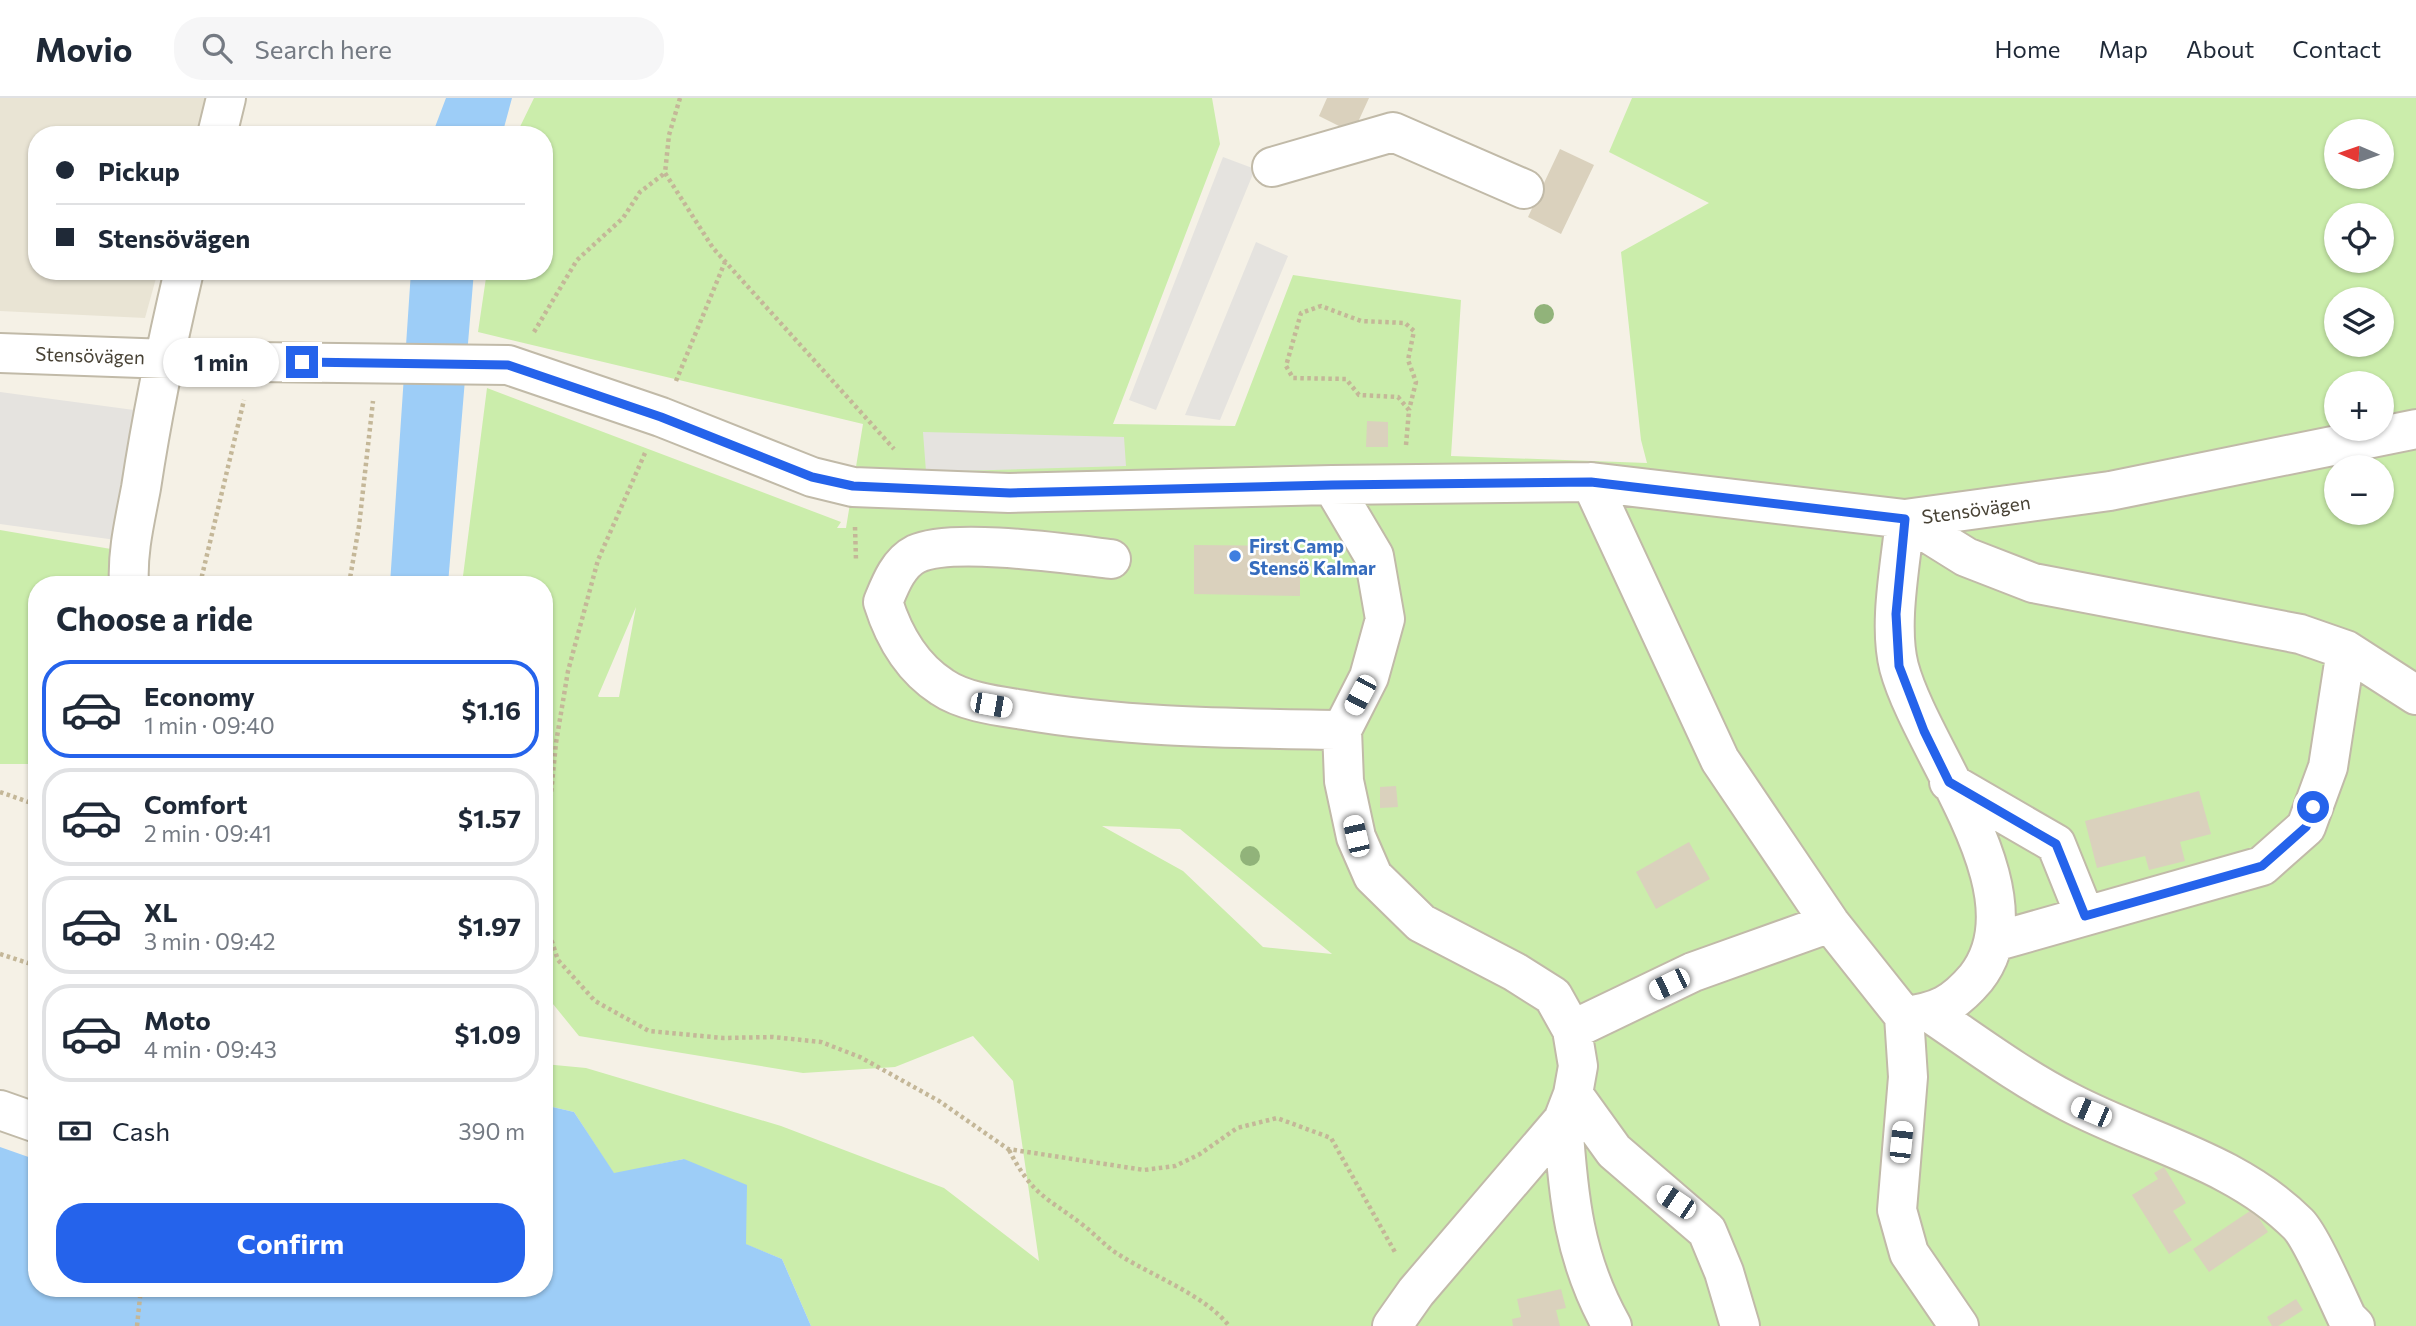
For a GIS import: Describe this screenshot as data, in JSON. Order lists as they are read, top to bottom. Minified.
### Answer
{"streets":{"street":["Stensövägen"]},"places":["First Camp Stensö Kalmar"],"north":"left","page":{"header":"Movio","search":"Search here","nav":["Home","Map","About","Contact"],"map_buttons":["+","−"],"banner":["Pickup","Stensövägen"],"bubble":"1 min","heading":"Choose a ride","list":[{"name":"Economy","note":"1 min · 09:40","value":"$1.16"},{"name":"Comfort","note":"2 min · 09:41","value":"$1.57"},{"name":"XL","note":"3 min · 09:42","value":"$1.97"},{"name":"Moto","note":"4 min · 09:43","value":"$1.09"}],"pay":["Cash","390 m"],"buttons":"Confirm"}}
